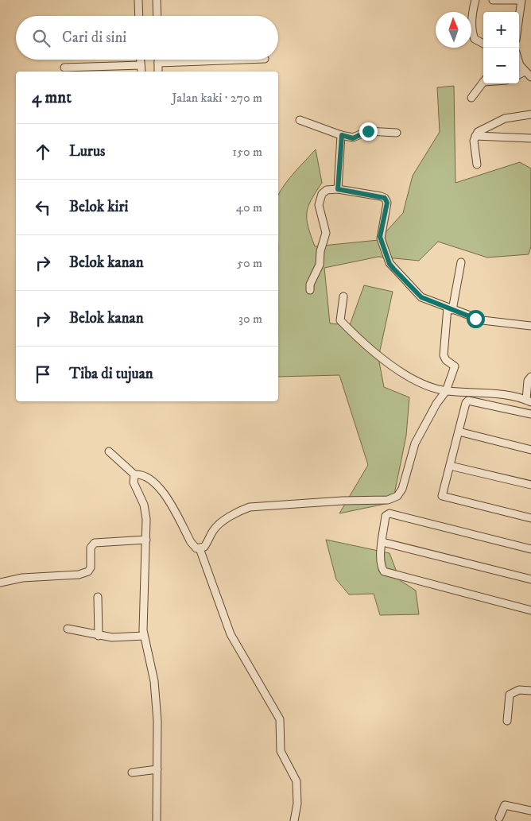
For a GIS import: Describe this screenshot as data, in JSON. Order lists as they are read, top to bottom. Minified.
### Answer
{"north":"top","page":{"map_buttons":["+","−"],"search":"Cari di sini","heading":["4 mnt","Jalan kaki · 270 m"],"list":[["Lurus","150 m"],["Belok kiri","40 m"],["Belok kanan","50 m"],["Belok kanan","30 m"],"Tiba di tujuan"]}}
